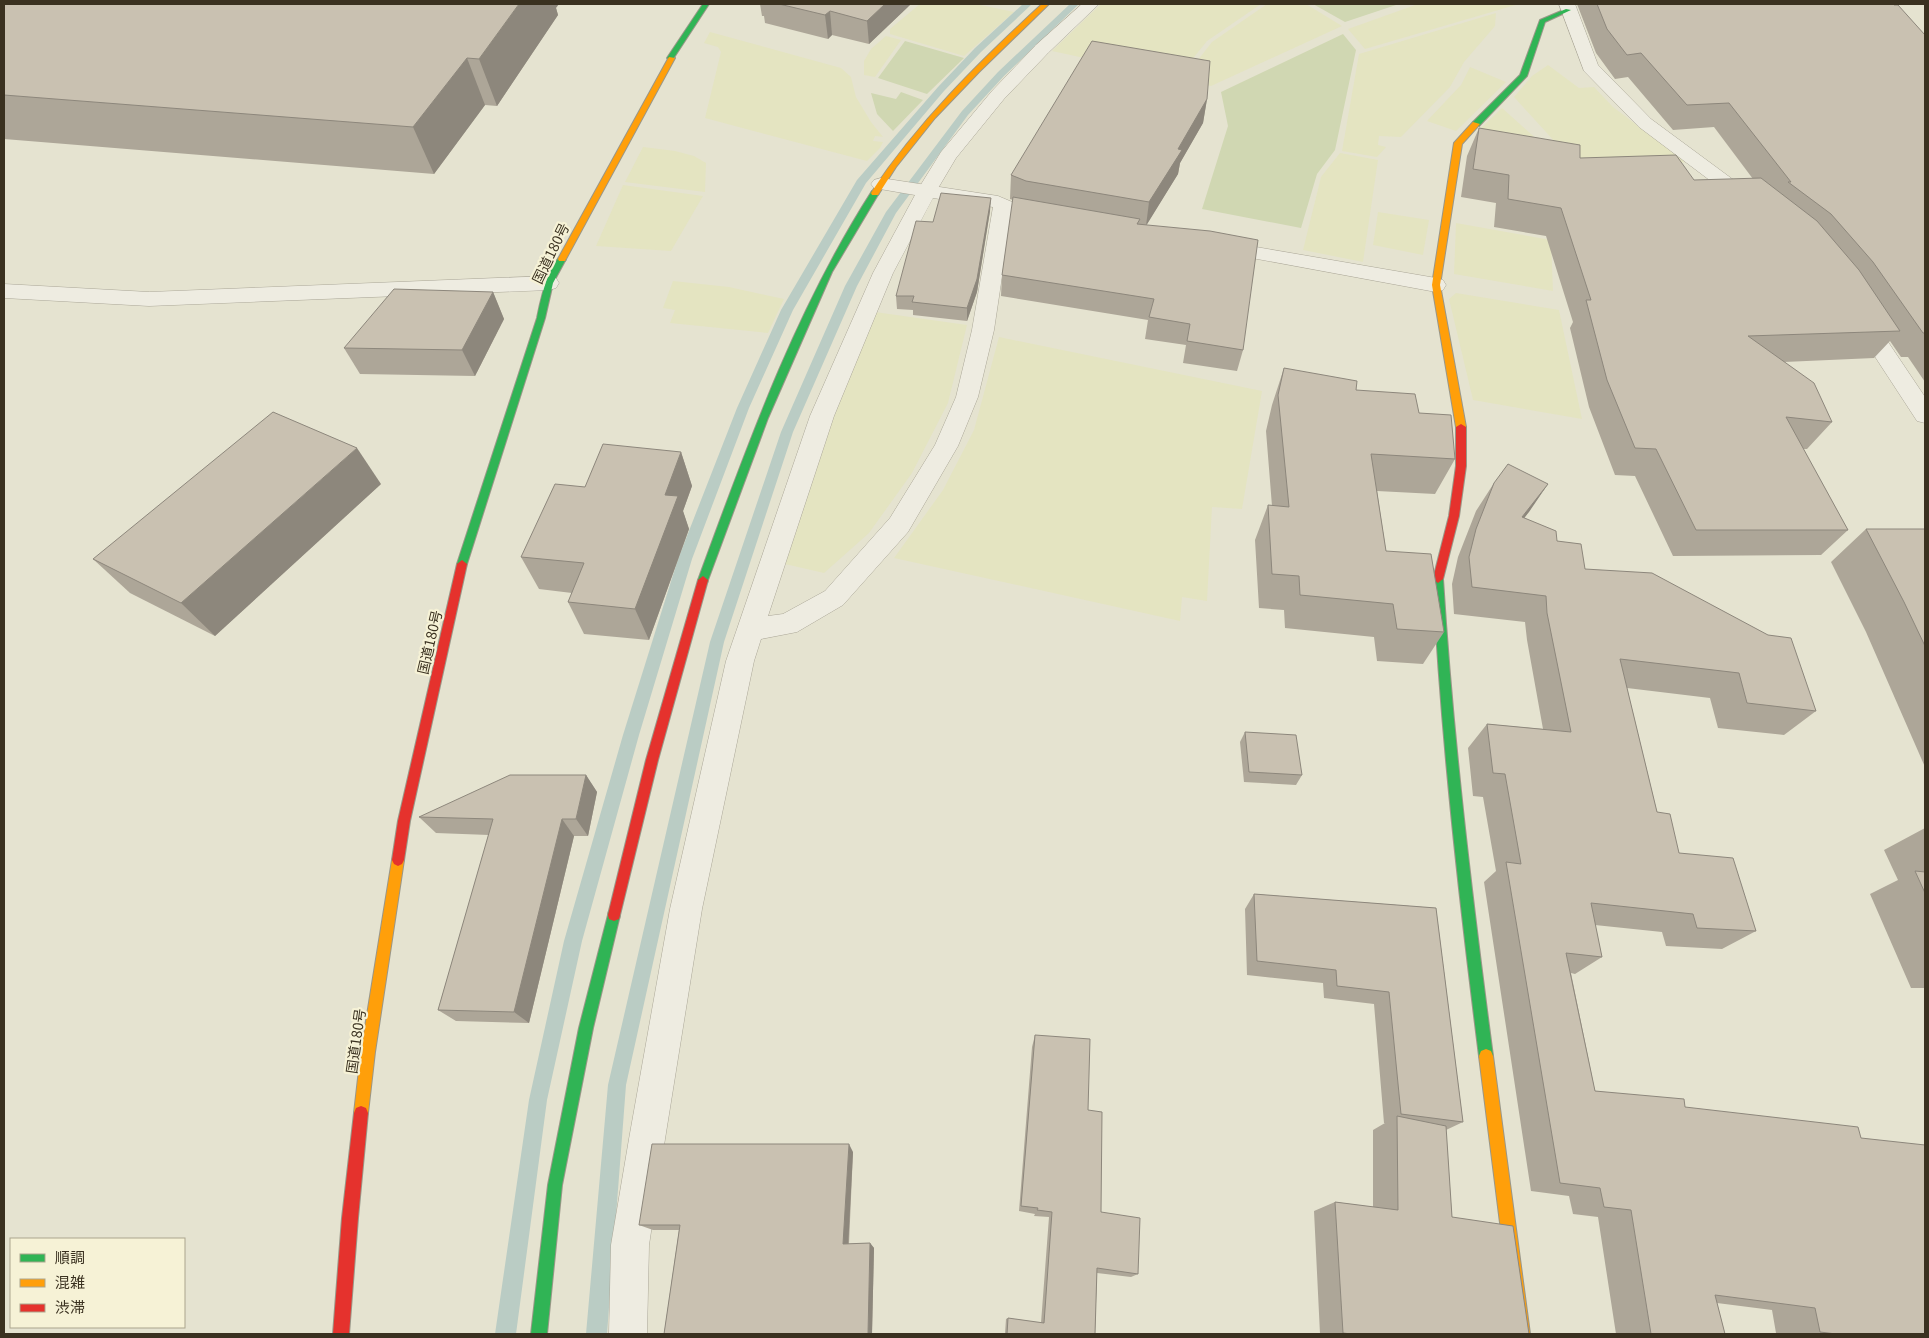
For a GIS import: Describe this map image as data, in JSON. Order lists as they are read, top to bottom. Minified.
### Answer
{"streets":{"main road":["国道180号"]},"legend":["順調","混雑","渋滞"]}
